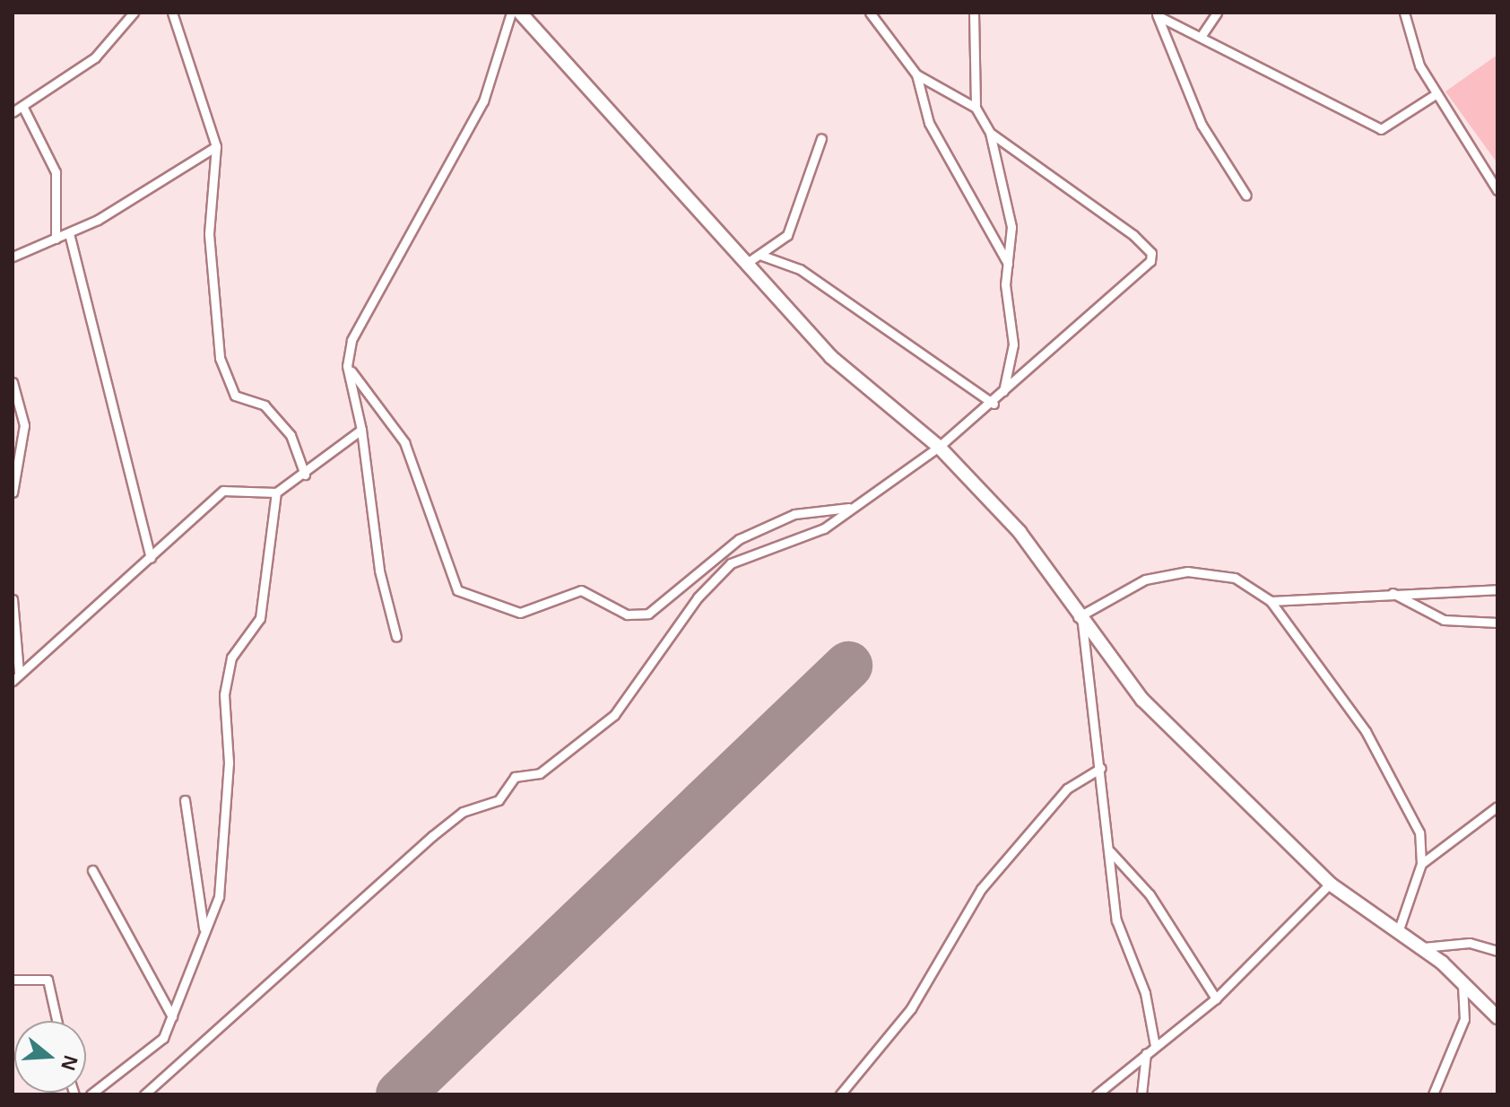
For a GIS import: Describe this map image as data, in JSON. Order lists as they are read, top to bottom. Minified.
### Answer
{"north":"right"}
